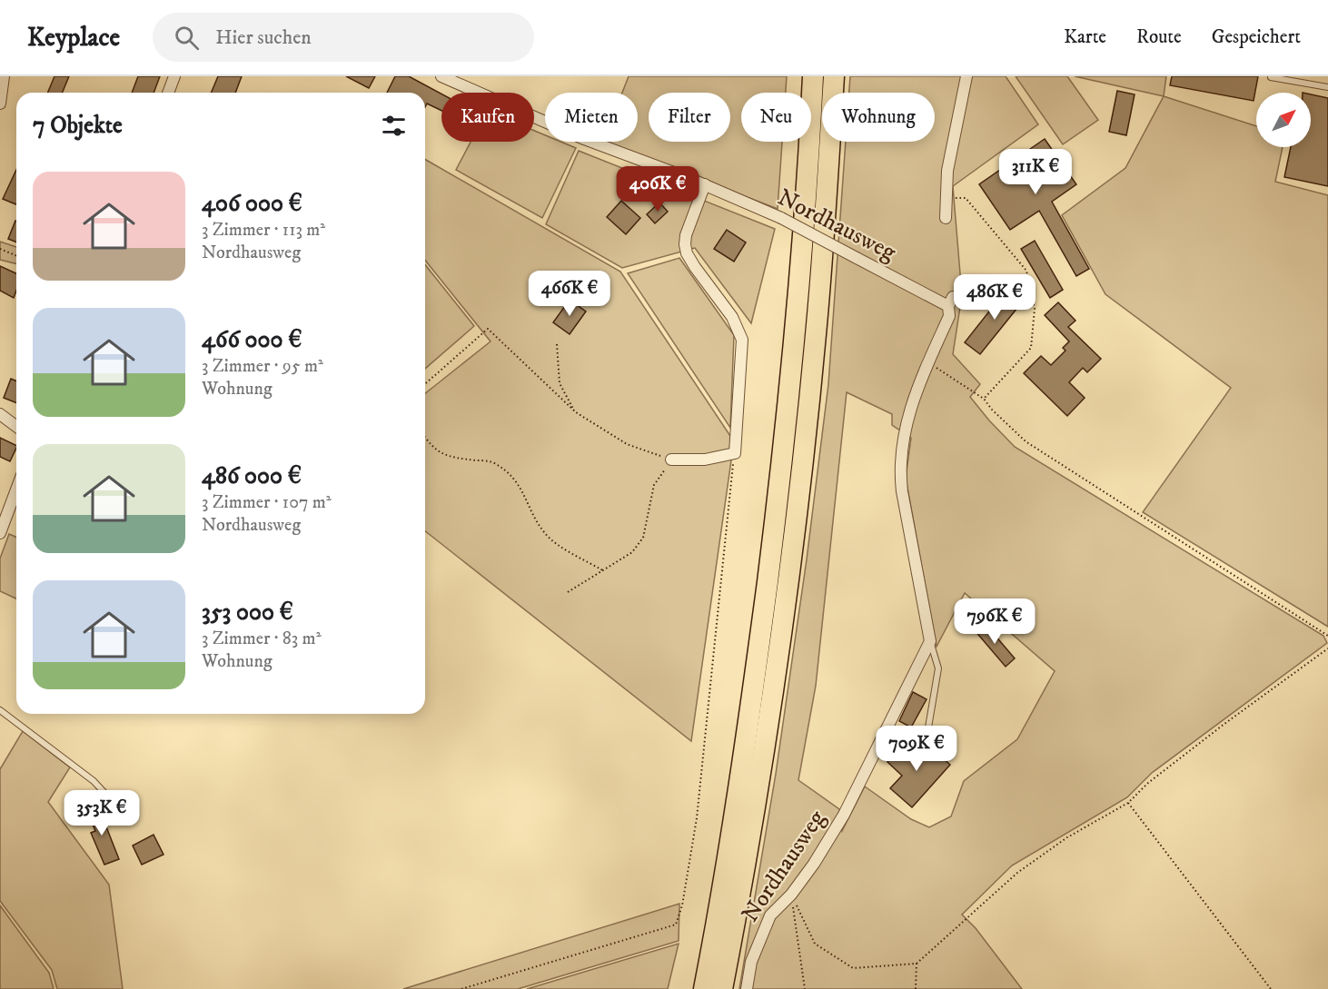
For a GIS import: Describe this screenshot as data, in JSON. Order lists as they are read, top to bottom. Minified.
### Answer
{"streets":{"street":["Nordhausweg"]},"north":"top right","page":{"header":"Keyplace","search":"Hier suchen","nav":["Karte","Route","Gespeichert"],"chip":["Kaufen","Mieten","Filter","Neu","Wohnung"],"heading":"7 Objekte","price":["311K €","406K €","466K €","486K €","796K €","709K €","353K €"],"list":[{"name":"406 000 €","note":"3 Zimmer · 113 m² · Nordhausweg"},{"name":"466 000 €","note":"3 Zimmer · 95 m² · Wohnung"},{"name":"486 000 €","note":"3 Zimmer · 107 m² · Nordhausweg"},{"name":"353 000 €","note":"3 Zimmer · 83 m² · Wohnung"}]}}
